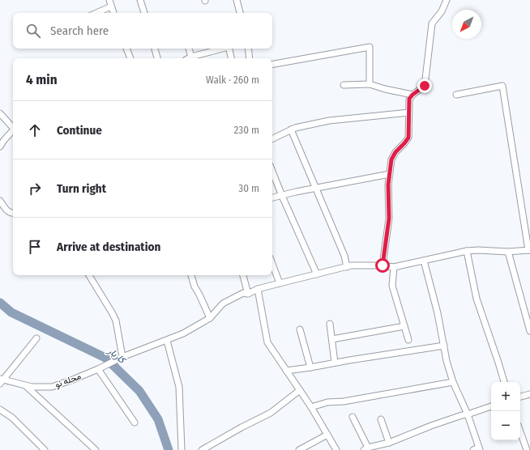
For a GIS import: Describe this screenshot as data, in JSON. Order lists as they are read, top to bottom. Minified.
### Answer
{"streets":{"street":["محله نو"]},"water":["کاربار"],"north":"bottom left","page":{"search":"Search here","heading":["4 min","Walk · 260 m"],"list":[["Continue","230 m"],["Turn right","30 m"],"Arrive at destination"],"map_buttons":["+","−"]}}
